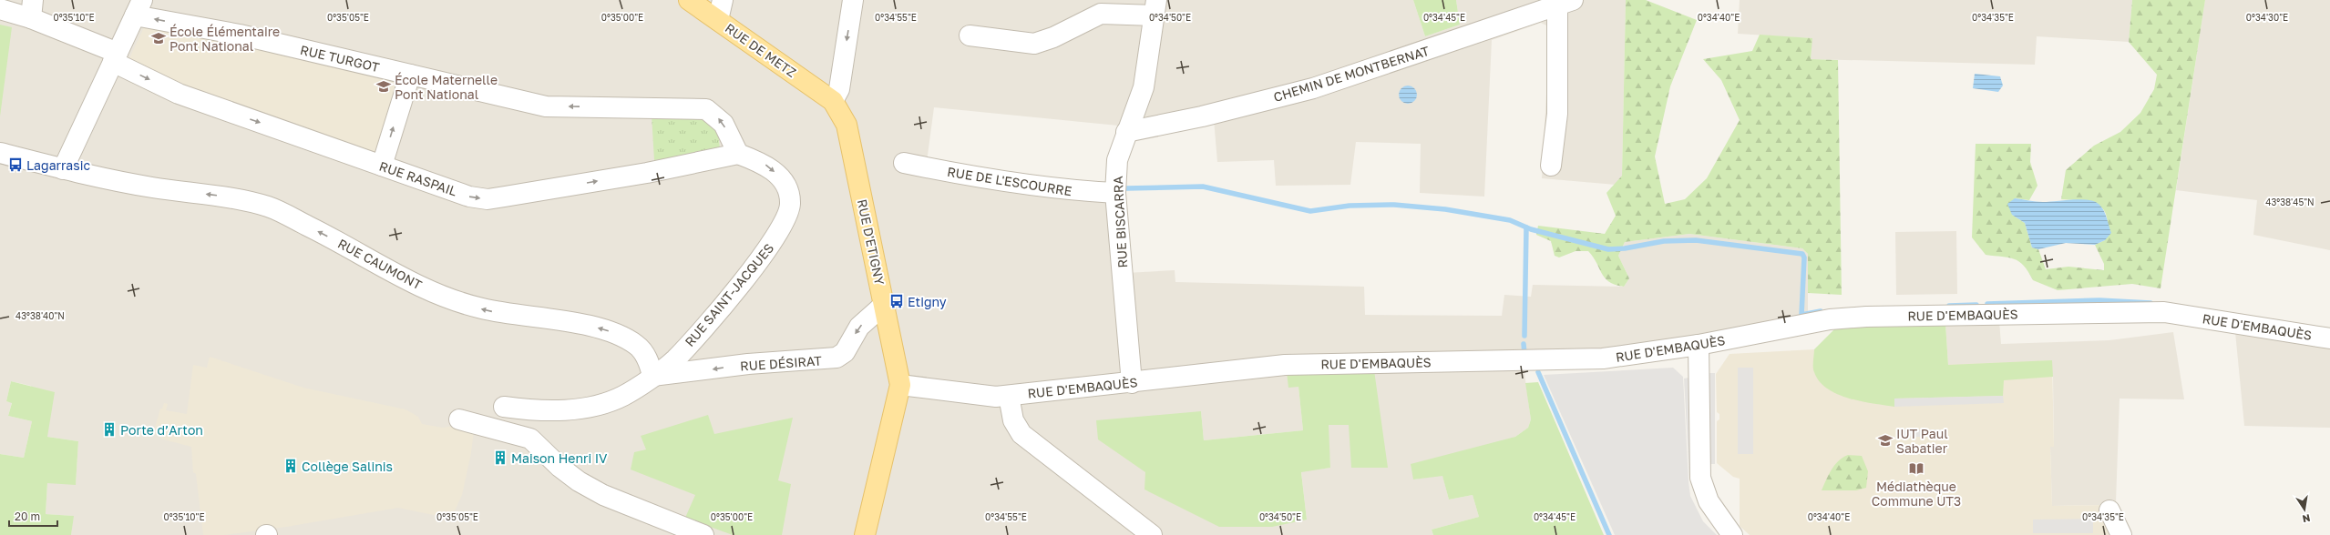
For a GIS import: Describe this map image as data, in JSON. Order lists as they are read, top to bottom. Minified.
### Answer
{"streets":{"main road":["RUE DE METZ","RUE D'ETIGNY"],"street":["RUE TURGOT","CHEMIN DE MONTBERNAT","RUE RASPAIL","RUE DE L'ESCOURRE","RUE BISCARRA","RUE CAUMONT","RUE SAINT-JACQUES","RUE D'EMBAQUÈS","RUE DÉSIRAT"]},"crossings":[["RUE DE METZ","RUE D'ETIGNY"],["RUE TURGOT","RUE RASPAIL"],["RUE TURGOT","RUE SAINT-JACQUES"],["CHEMIN DE MONTBERNAT","RUE BISCARRA"],["RUE RASPAIL","RUE SAINT-JACQUES"],["RUE DE L'ESCOURRE","RUE BISCARRA"],["RUE BISCARRA","RUE D'EMBAQUÈS"],["RUE D'ETIGNY","RUE D'EMBAQUÈS"],["RUE D'ETIGNY","RUE DÉSIRAT"],["RUE CAUMONT","RUE SAINT-JACQUES"],["RUE CAUMONT","RUE DÉSIRAT"],["RUE SAINT-JACQUES","RUE DÉSIRAT"]],"one_way":["RUE TURGOT","RUE RASPAIL","RUE CAUMONT","RUE DÉSIRAT"],"places":{"school or university":["École Élémentaire Pont National","École Maternelle Pont National","IUT Paul Sabatier"],"bus stop":["Lagarrasic","Etigny"],"building":["Porte d’Arton","Maison Henri IV","Collège Salinis"],"library":["Médiathèque Commune UT3"]},"scale_bar":"20 m","north":"bottom","coordinates":["0°35'10\"E","0°35'05\"E","0°35'00\"E","0°34'55\"E","0°34'50\"E","0°34'45\"E","0°34'40\"E","0°34'35\"E","0°34'30\"E","43°38'45\"N","43°38'40\"N"]}
